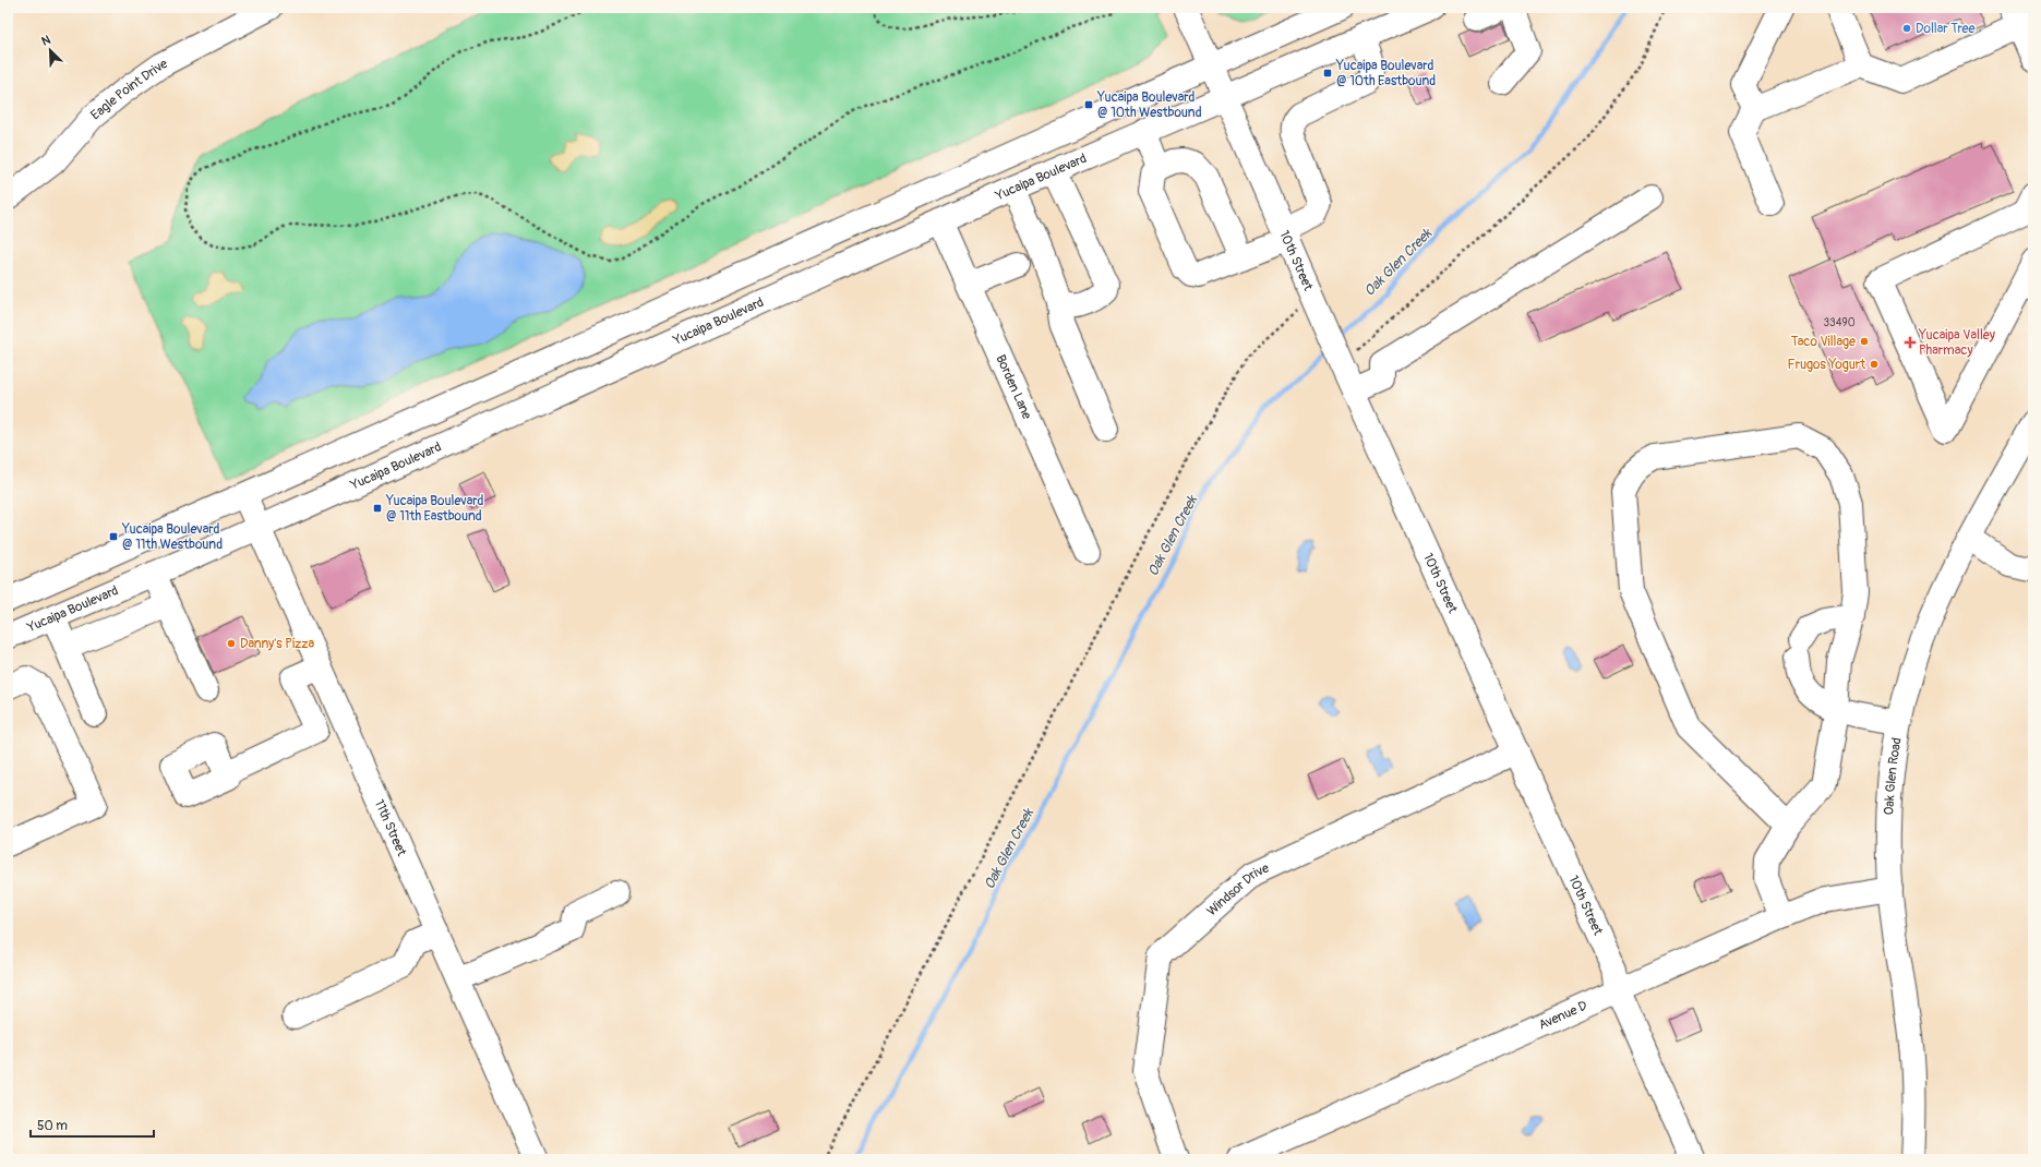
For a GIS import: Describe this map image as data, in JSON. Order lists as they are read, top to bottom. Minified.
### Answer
{"streets":{"street":["Eagle Point Drive","Yucaipa Boulevard","10th Street","Borden Lane","Oak Glen Road","11th Street","Windsor Drive","Avenue D"]},"crossings":[["Yucaipa Boulevard","10th Street"],["Yucaipa Boulevard","Borden Lane"],["Yucaipa Boulevard","11th Street"],["10th Street","Windsor Drive"],["10th Street","Avenue D"],["Oak Glen Road","Avenue D"]],"water":["Oak Glen Creek"],"places":{"other":["Dollar Tree","Taco Village","Frugos Yogurt","Danny's Pizza"],"transit":["Yucaipa Boulevard @ 10th Eastbound","Yucaipa Boulevard @ 10th Westbound","Yucaipa Boulevard @ 11th Eastbound","Yucaipa Boulevard @ 11th Westbound"],"health":["Yucaipa Valley Pharmacy"]},"house_numbers":["33490"],"scale_bar":"50 m","north":"top left"}
